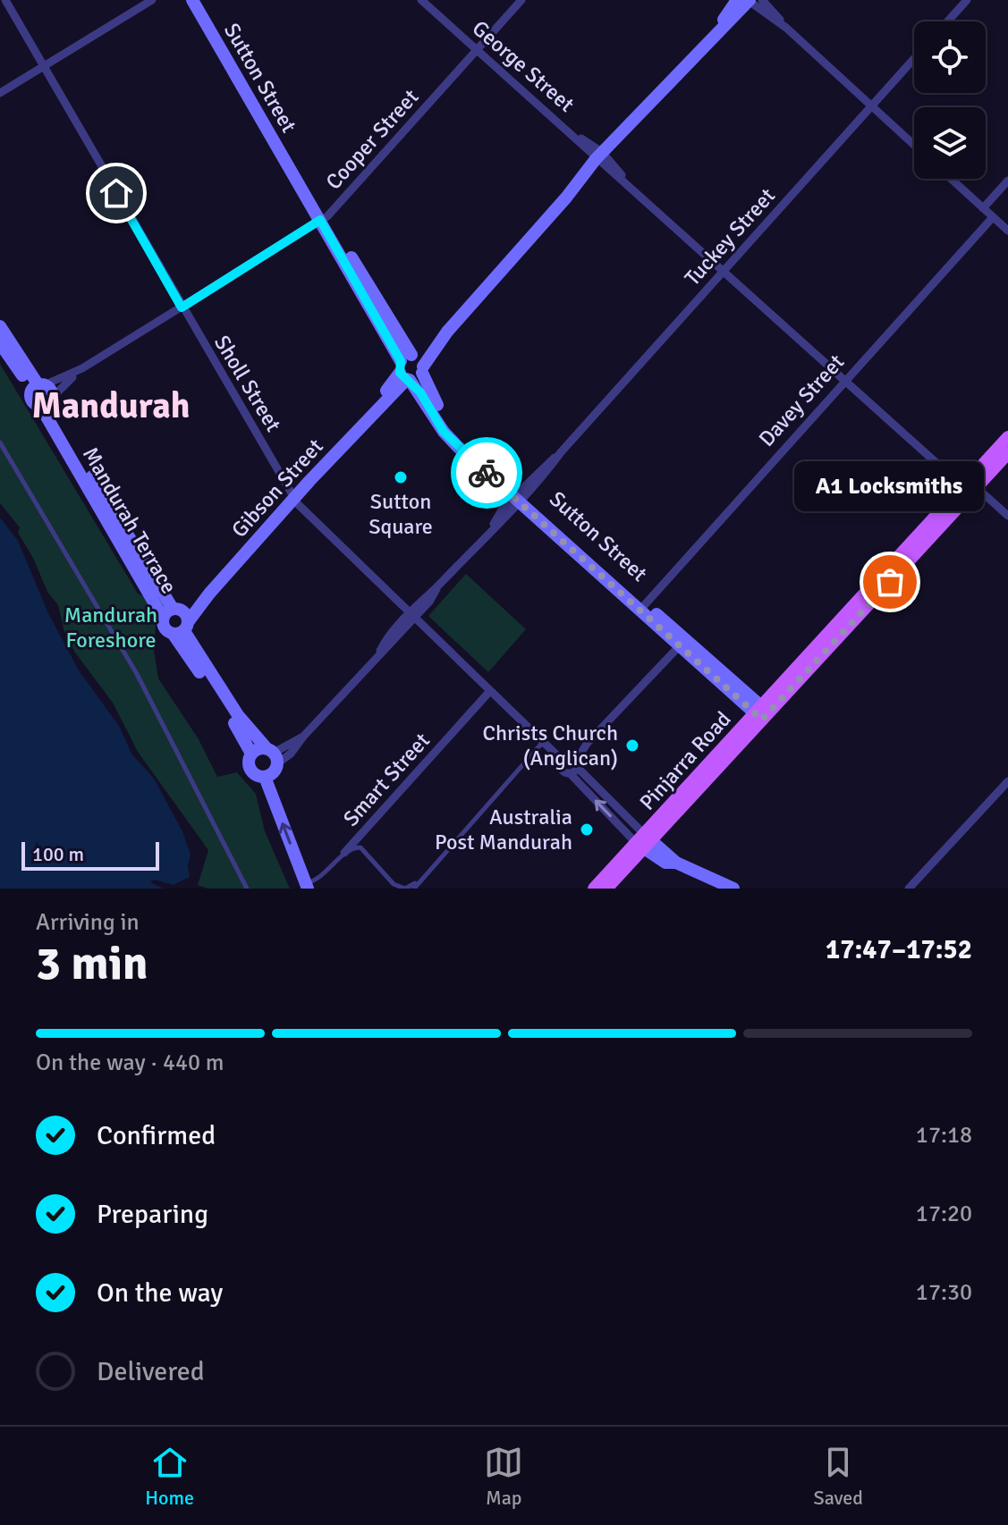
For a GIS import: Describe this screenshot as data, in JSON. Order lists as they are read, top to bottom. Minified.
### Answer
{"streets":{"main road":["Pinjarra Road"],"street":["George Street","Sutton Street","Cooper Street","Tuckey Street","Sholl Street","Davey Street","Gibson Street","Mandurah Terrace","Smart Street"]},"crossings":[["George Street","Cooper Street"],["George Street","Tuckey Street"],["George Street","Davey Street"],["George Street","Gibson Street"],["George Street","Pinjarra Road"],["Sutton Street","Cooper Street"],["Sutton Street","Tuckey Street"],["Sutton Street","Davey Street"],["Sutton Street","Gibson Street"],["Sutton Street","Pinjarra Road"],["Cooper Street","Sholl Street"],["Cooper Street","Mandurah Terrace"],["Tuckey Street","Sholl Street"],["Sholl Street","Gibson Street"],["Sholl Street","Smart Street"],["Gibson Street","Mandurah Terrace"]],"districts":["Mandurah"],"parks":["Mandurah Foreshore"],"places":["Sutton Square","A1 Locksmiths","Christs Church (Anglican)","Australia Post Mandurah"],"scale_bar":"100 m","page":{"bubble":"A1 Locksmiths","scale":"100 m","heading":["3 min","Arriving in","17:47–17:52"],"bar":"On the way · 440 m","list":[["Confirmed","17:18"],["Preparing","17:20"],["On the way","17:30"],"Delivered"],"tabs":["Home","Map","Saved"]}}
